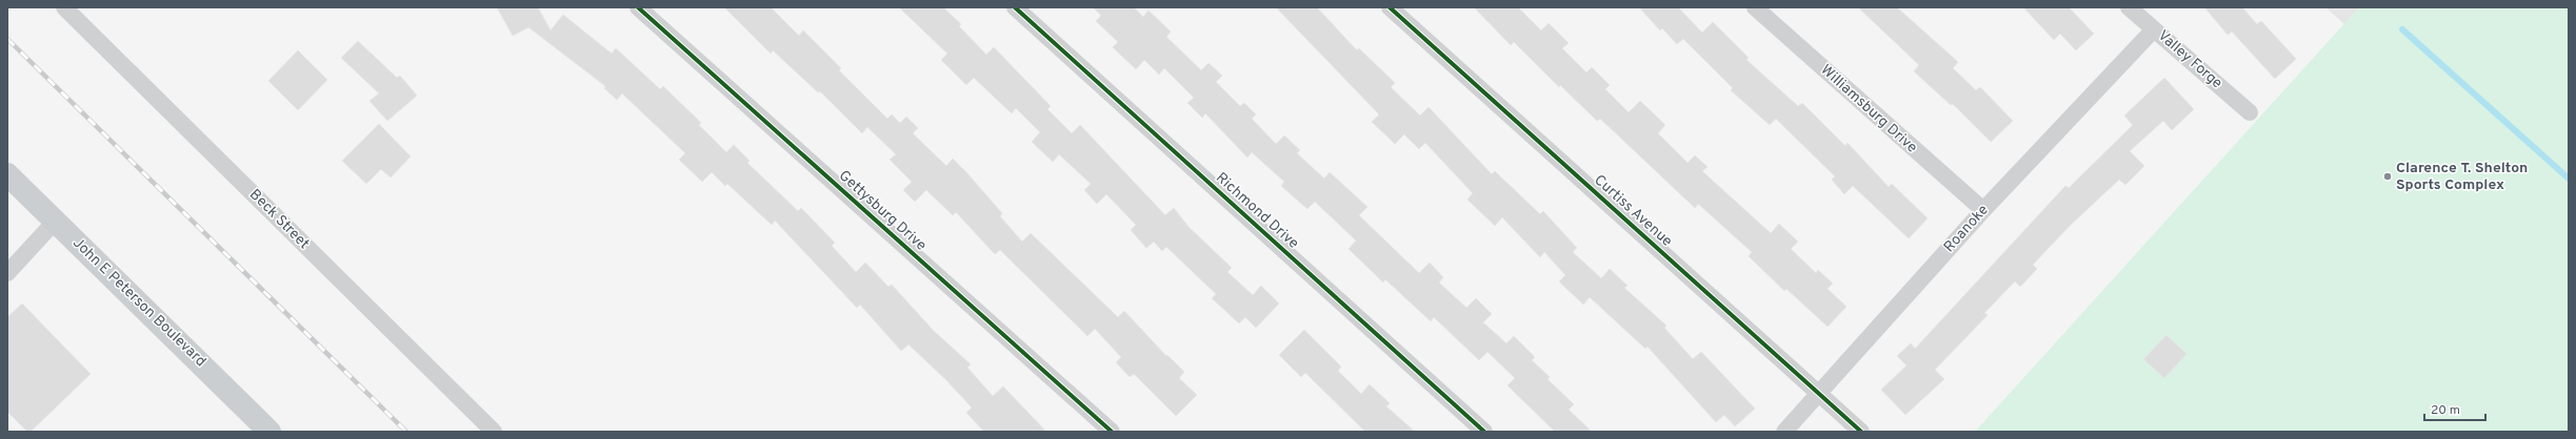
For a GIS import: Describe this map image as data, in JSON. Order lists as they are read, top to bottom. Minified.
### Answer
{"streets":{"main road":["John E Peterson Boulevard"],"street":["Valley Forge","Williamsburg Drive","Gettysburg Drive","Richmond Drive","Curtiss Avenue","Beck Street","Roanoke"]},"crossings":[["Valley Forge","Roanoke"],["Williamsburg Drive","Roanoke"],["Curtiss Avenue","Roanoke"]],"places":["Clarence T. Shelton Sports Complex"],"scale_bar":"20 m"}
